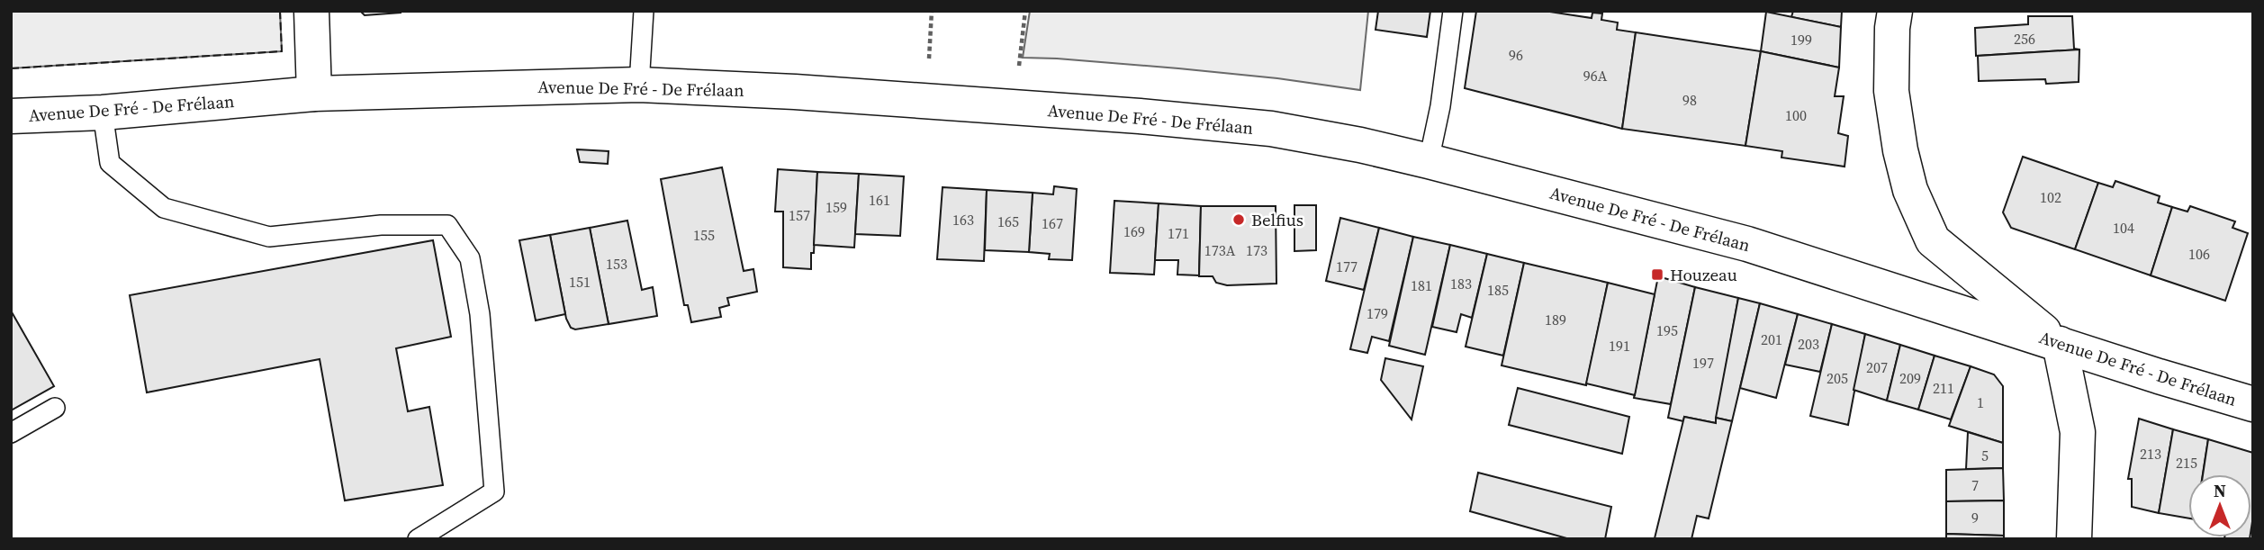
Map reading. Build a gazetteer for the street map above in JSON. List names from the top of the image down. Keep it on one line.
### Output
{"streets":{"main road":["Avenue De Fré - De Frélaan"]},"places":{"other":["Belfius"],"transit":["Houzeau"]},"house_numbers":["256","199","96","96A","98","100","102","161","159","157","163","165","167","104","169","171","155","173A","173","106","153","177","151","183","181","185","179","189","195","201","203","191","197","207","205","209","211","1","213","5","215","7","9"],"north":"top"}
